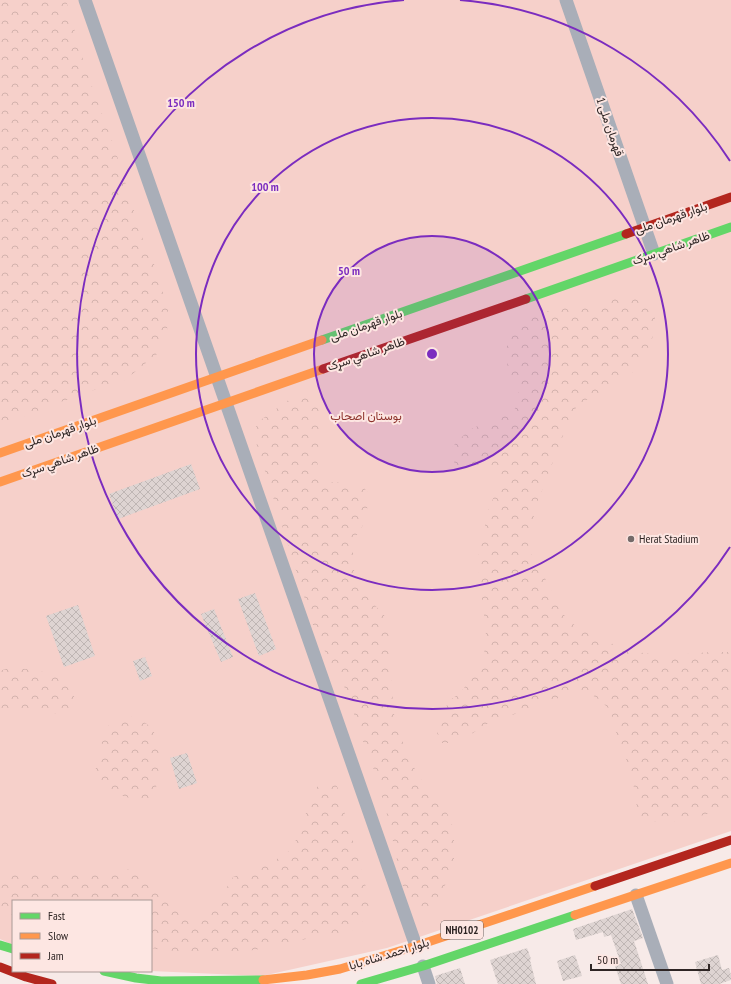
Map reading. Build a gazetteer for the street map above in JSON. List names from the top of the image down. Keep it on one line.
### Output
{"streets":{"main road":["بلوار قهرمان ملی","ظاهر شاهي سړک","NH0102","بلوار احمد شاه بابا"],"street":["قهرمان ملی 1"]},"crossings":[["قهرمان ملی 1","بلوار قهرمان ملی"],["قهرمان ملی 1","ظاهر شاهي سړک"]],"parks":["بوستان اصحاب"],"places":["Herat Stadium"],"legend":["Fast","Slow","Jam"],"scale_bar":"50 m","rings":["150 m","100 m","50 m"]}
